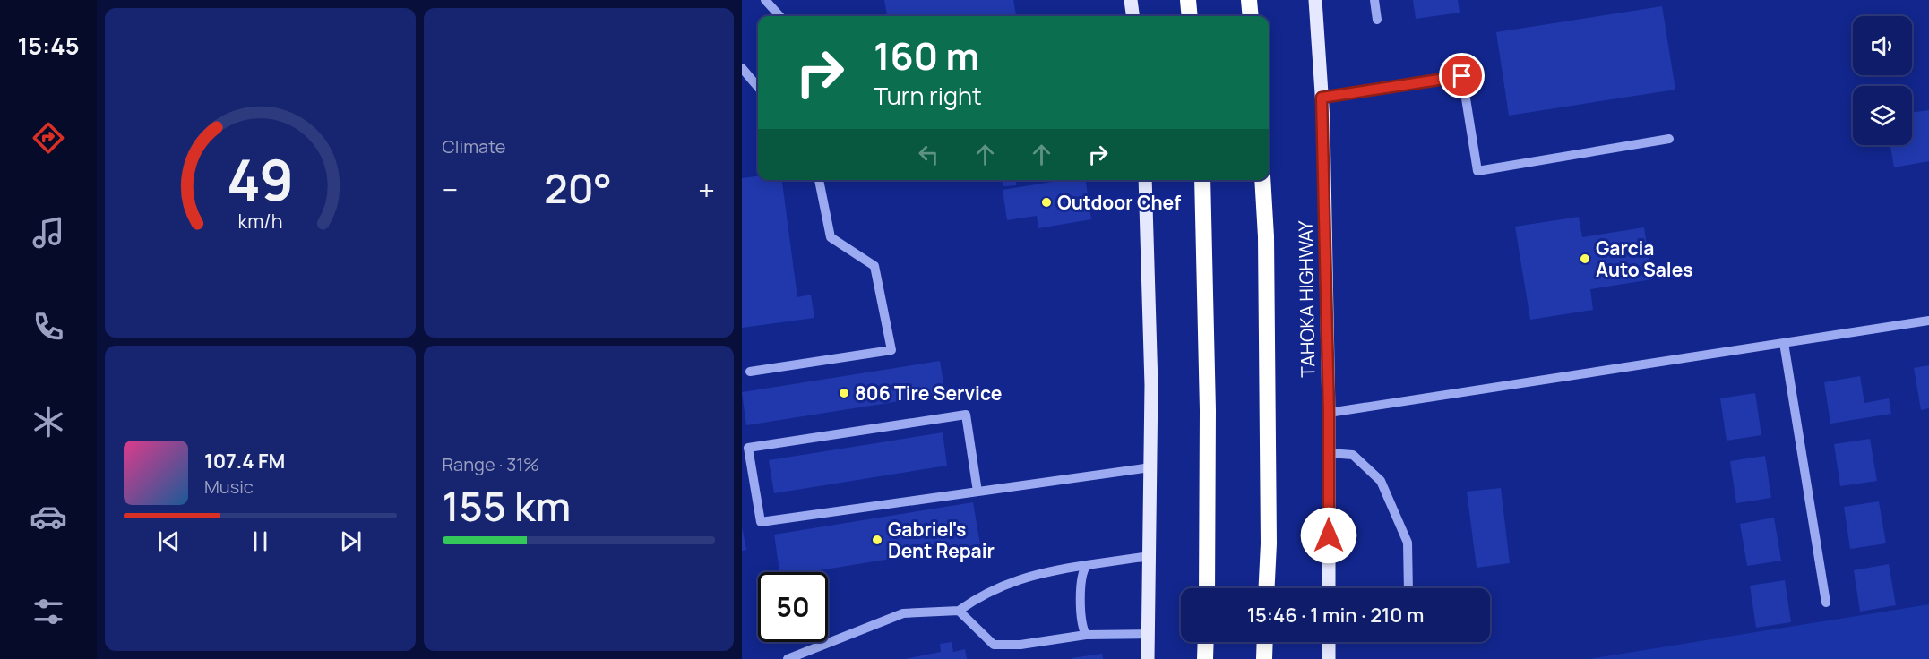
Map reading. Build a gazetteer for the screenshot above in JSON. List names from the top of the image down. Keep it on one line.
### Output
{"streets":{"highway":["TAHOKA HIGHWAY"]},"places":["Outdoor Chef","Garcia Auto Sales","806 Tire Service","Gabriel's Dent Repair"],"page":{"tabs":"15:45","tile":["Climate",["Range · 31%","155 km"]],"turn":["160 m","Turn right"],"heat":["−","20°","+"],"song":["107.4 FM","Music"],"limit":"50","trip":"15:46 · 1 min · 210 m","gauge":["49","km/h"]}}
